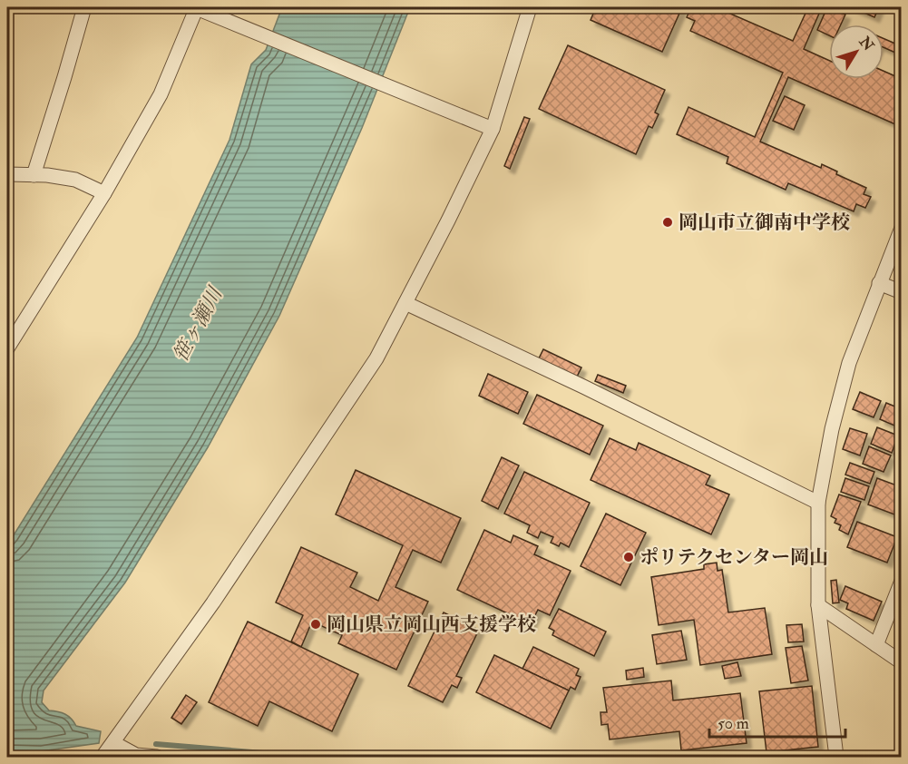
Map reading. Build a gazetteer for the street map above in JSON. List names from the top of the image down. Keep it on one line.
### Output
{"water":["笹ヶ瀬川"],"places":["岡山市立御南中学校","ポリテクセンター岡山","岡山県立岡山西支援学校"],"scale_bar":"50 m","north":"top right"}
